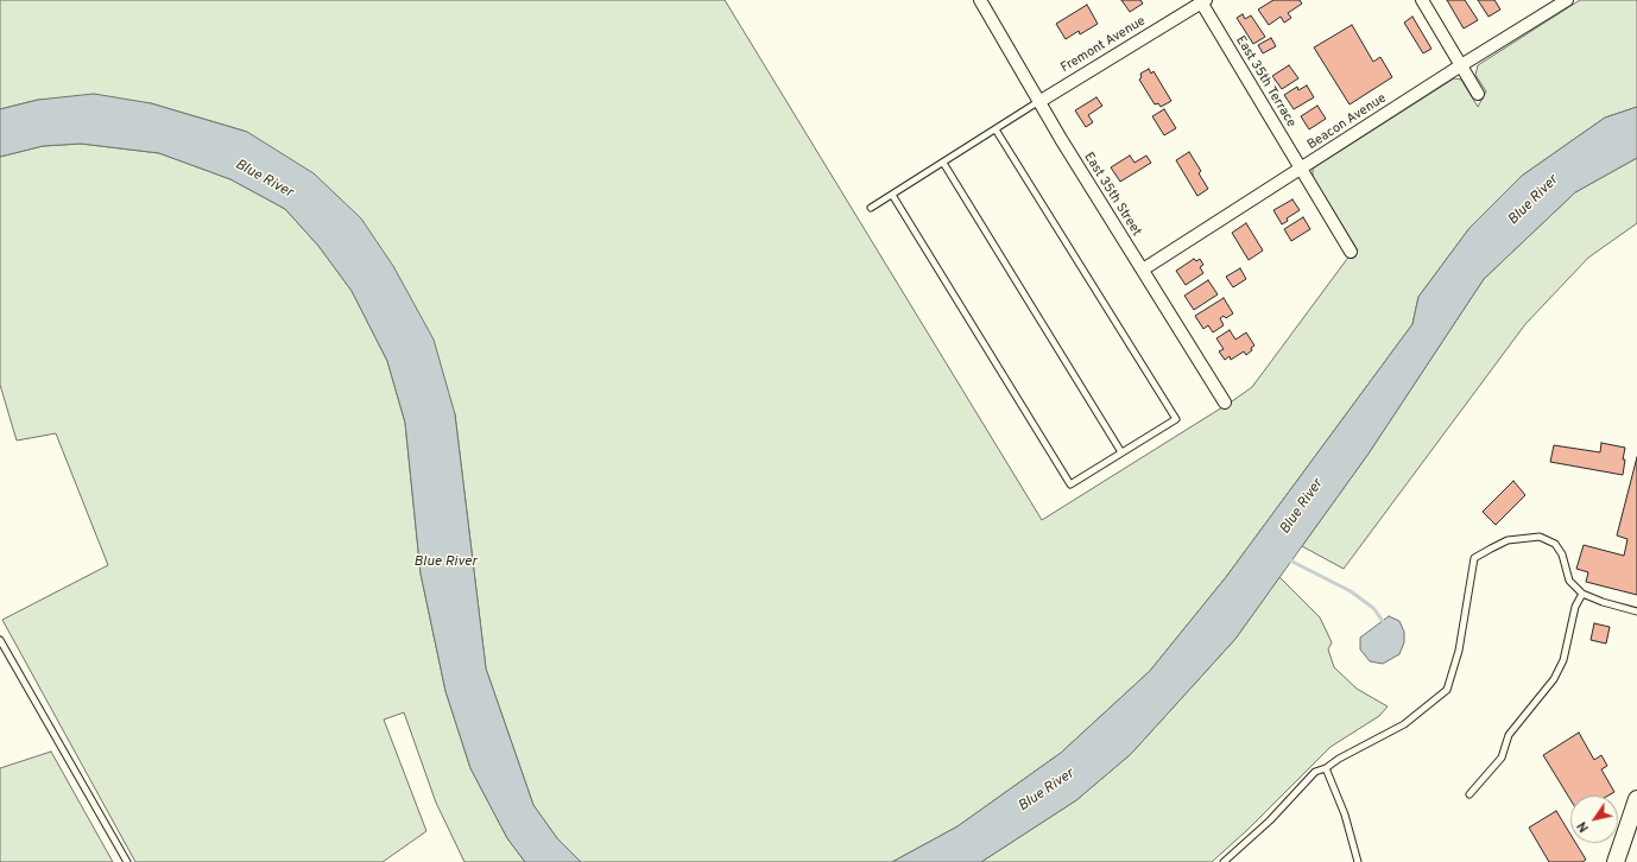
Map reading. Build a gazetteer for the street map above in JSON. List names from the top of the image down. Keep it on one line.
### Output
{"streets":{"street":["Fremont Avenue","East 35th Terrace","Beacon Avenue","East 35th Street"]},"crossings":[["Fremont Avenue","East 35th Terrace"],["Fremont Avenue","East 35th Street"],["East 35th Terrace","Beacon Avenue"],["Beacon Avenue","East 35th Street"]],"water":["Blue River"],"north":"bottom left"}
